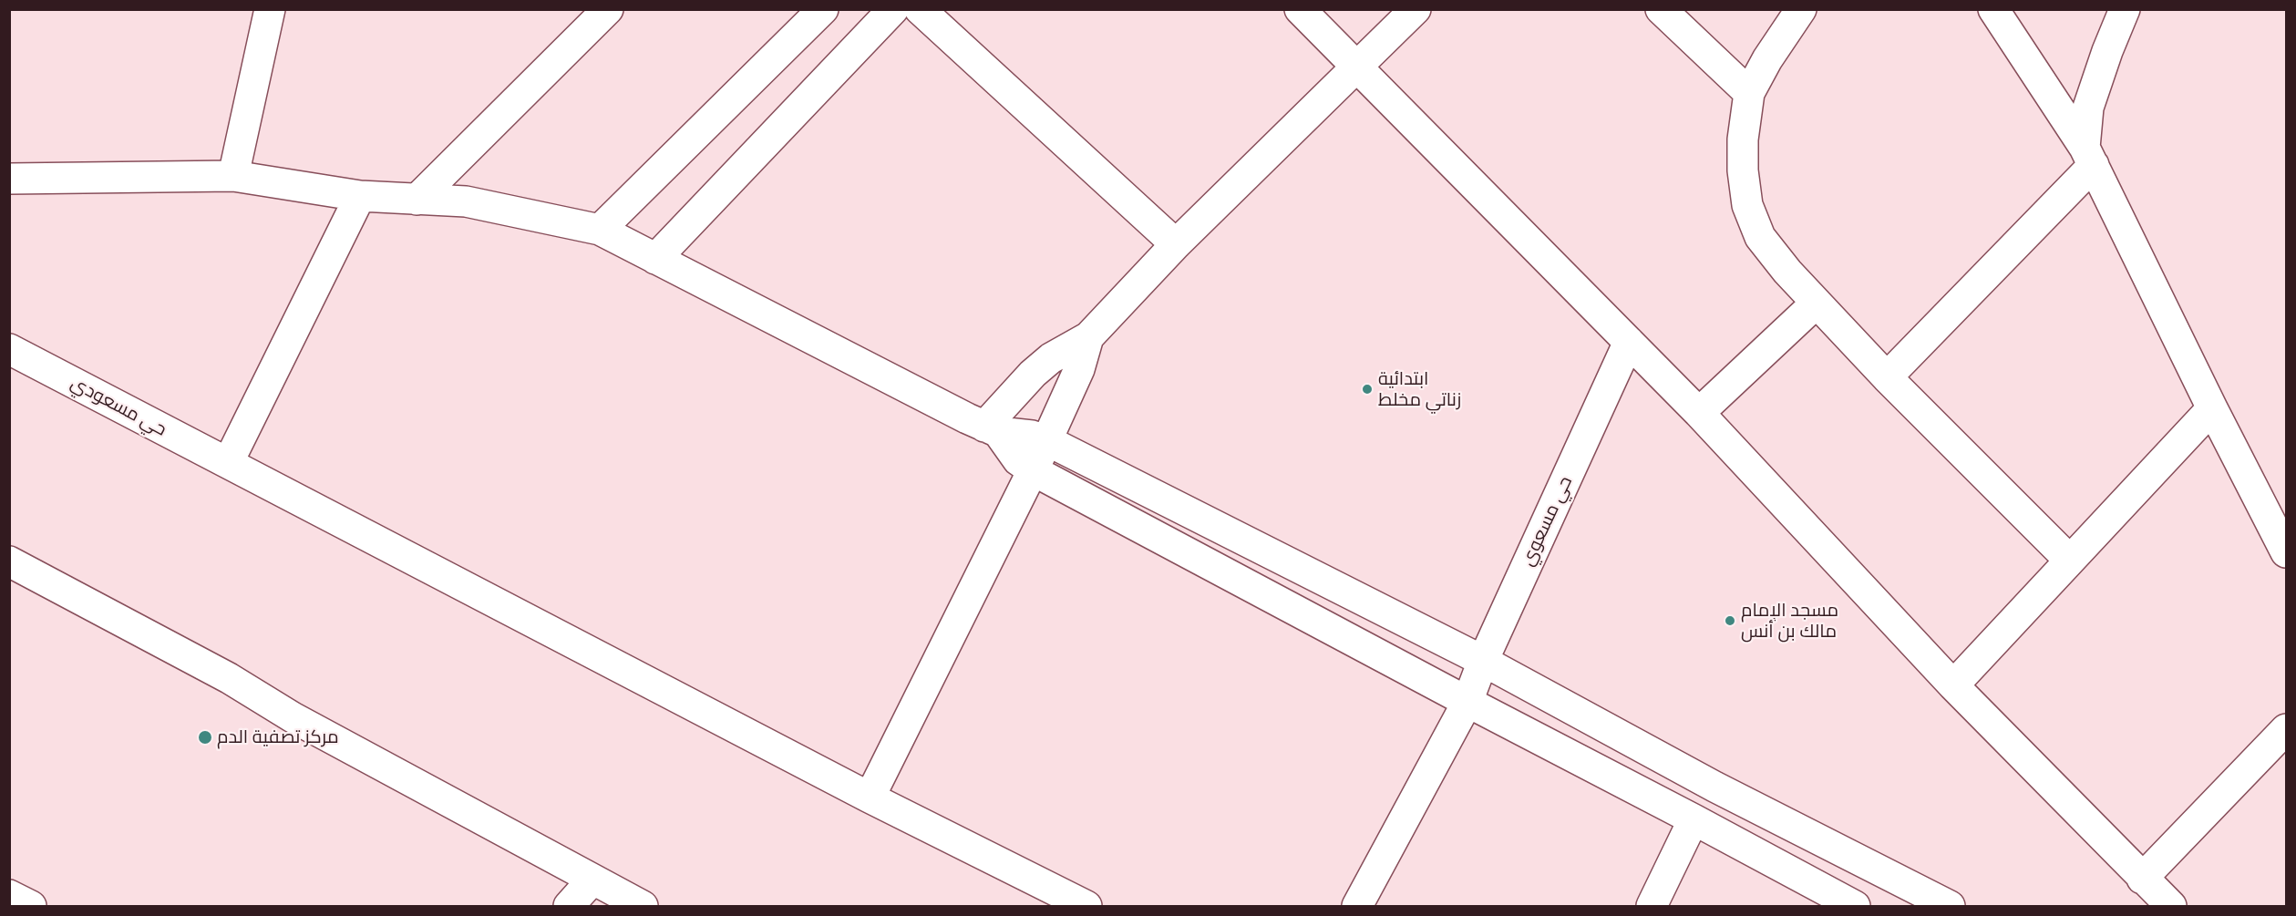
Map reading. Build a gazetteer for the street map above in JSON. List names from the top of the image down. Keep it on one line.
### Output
{"streets":{"street":["حي مسعودي","حي مسعوي"]},"places":["ابتدائية زناتي مخلط","مسجد الإمام مالك بن أنس","مركز تصفية الدم"]}
